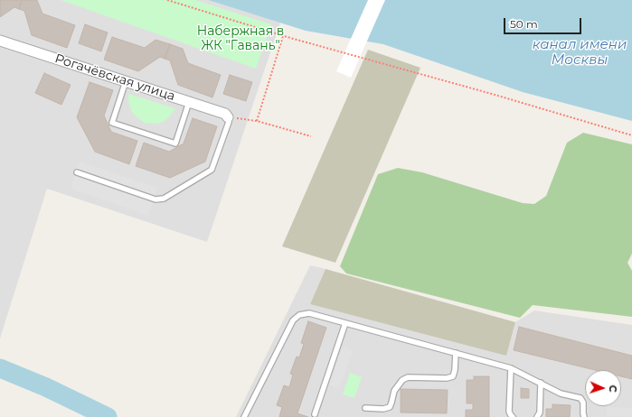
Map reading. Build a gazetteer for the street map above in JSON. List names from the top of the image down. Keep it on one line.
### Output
{"streets":{"street":["Рогачёвская улица"]},"water":["канал имени Москвы"],"parks":["Набержная в ЖК \"Гавань\""],"scale_bar":"50 m","north":"right"}
